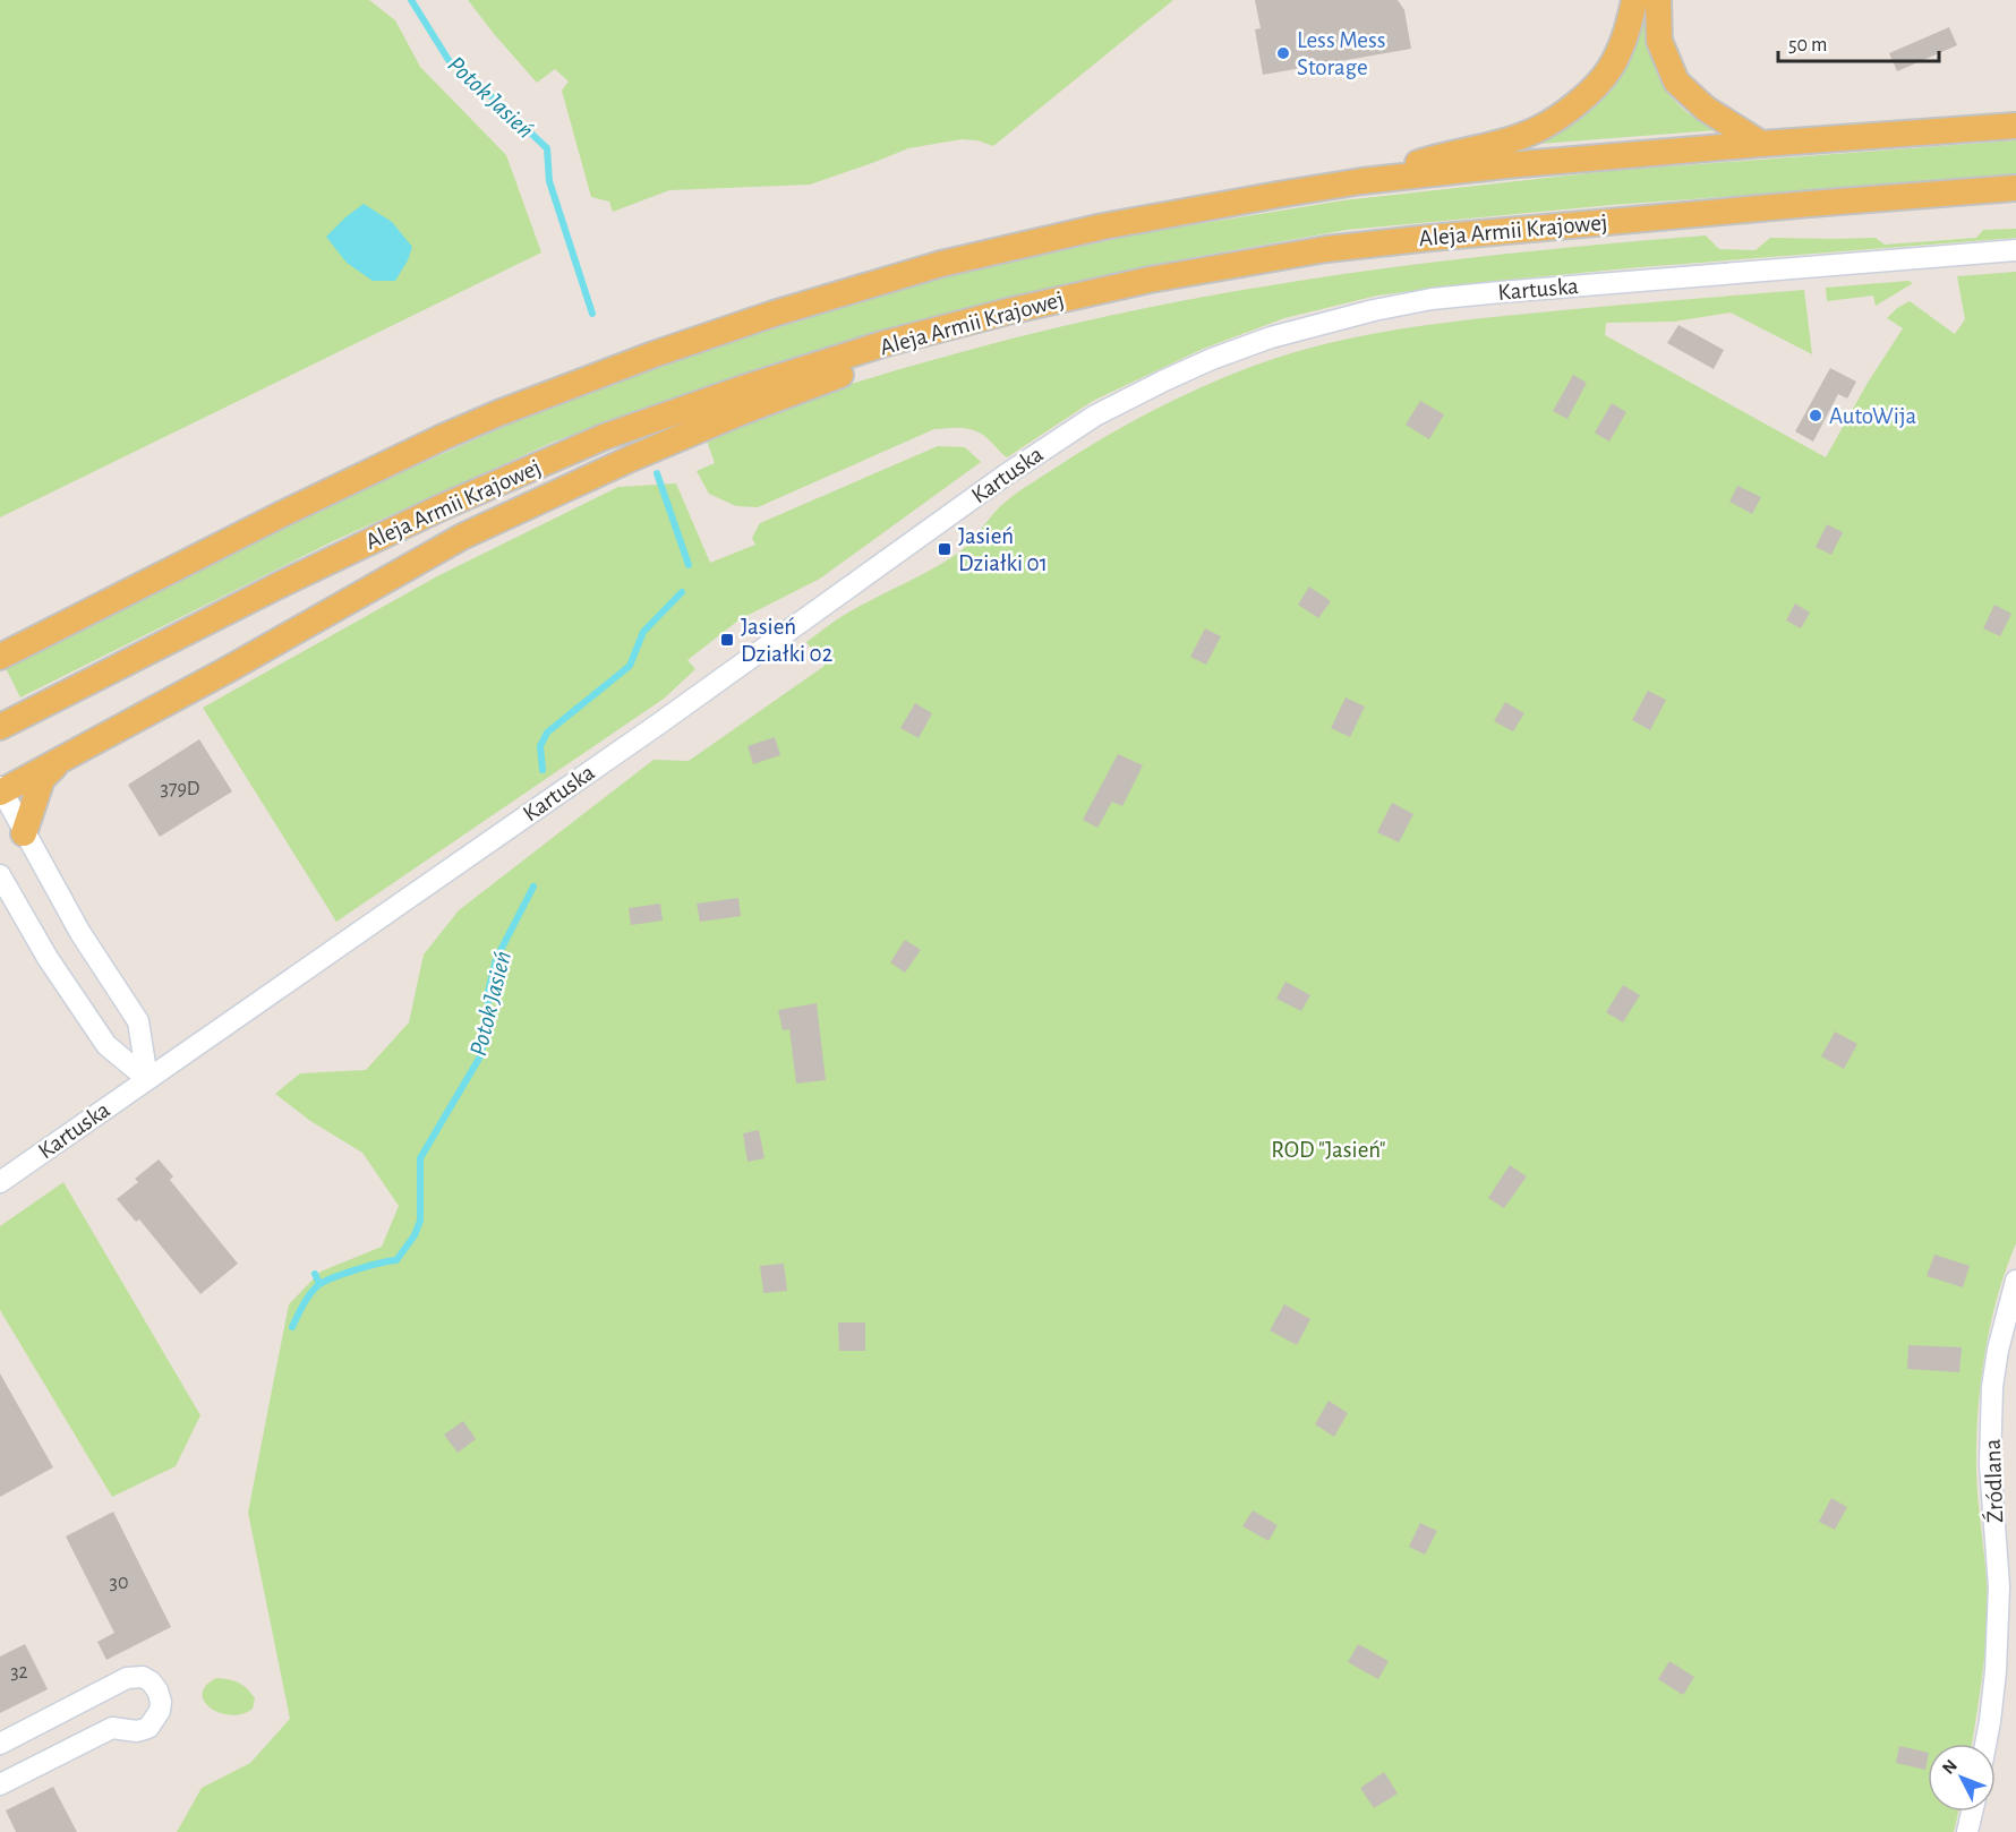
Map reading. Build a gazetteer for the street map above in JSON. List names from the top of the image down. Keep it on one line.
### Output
{"streets":{"main road":["Aleja Armii Krajowej"],"street":["Kartuska","Źródlana"]},"water":["Potok Jasień"],"parks":["ROD \"Jasień\""],"places":{"other":["Less Mess Storage","AutoWija"],"transit":["Jasień Działki 01","Jasień Działki 02"]},"house_numbers":["379D","30","32"],"scale_bar":"50 m","north":"top left"}
